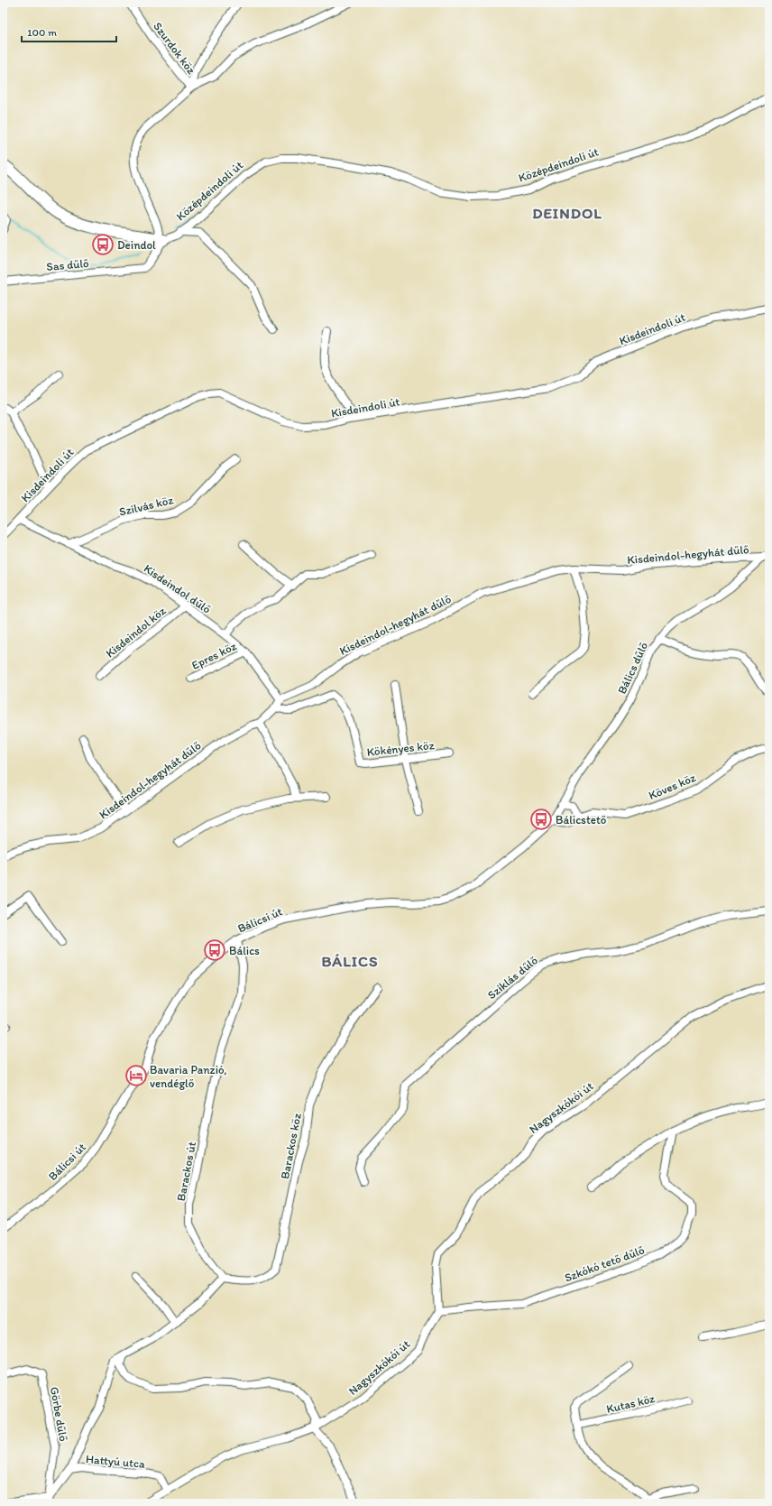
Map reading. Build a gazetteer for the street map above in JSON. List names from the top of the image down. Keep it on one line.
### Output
{"streets":{"street":["Szurdok köz","Középdeindoli út","Sas dűlő","Kisdeindoli út","Szilvás köz","Kisdeindol-hegyhát dűlő","Kisdeindol dűlő","Kisdeindol köz","Epres köz","Bálics dűlő","Kökényes köz","Köves köz","Bálicsi út","Sziklás dűlő","Nagyszkókói út","Barackos köz","Barackos út","Szkókó tető dűlő","Kutas köz","Görbe dűlő","Hattyú utca"]},"crossings":[["Középdeindoli út","Sas dűlő"],["Kisdeindoli út","Kisdeindol dűlő"],["Szilvás köz","Kisdeindol dűlő"],["Kisdeindol-hegyhát dűlő","Kisdeindol dűlő"],["Kisdeindol-hegyhát dűlő","Bálics dűlő"],["Kisdeindol-hegyhát dűlő","Kökényes köz"],["Kisdeindol dűlő","Kisdeindol köz"],["Kisdeindol dűlő","Epres köz"],["Bálics dűlő","Köves köz"],["Bálics dűlő","Bálicsi út"],["Köves köz","Bálicsi út"],["Bálicsi út","Barackos út"],["Nagyszkókói út","Szkókó tető dűlő"],["Nagyszkókói út","Hattyú utca"],["Barackos köz","Barackos út"],["Görbe dűlő","Hattyú utca"]],"districts":["DEINDOL","BÁLICS"],"places":{"bus stop":["Deindol","Bálicstető","Bálics"],"hotel":["Bavaria Panzió, vendéglő"]},"scale_bar":"100 m"}
